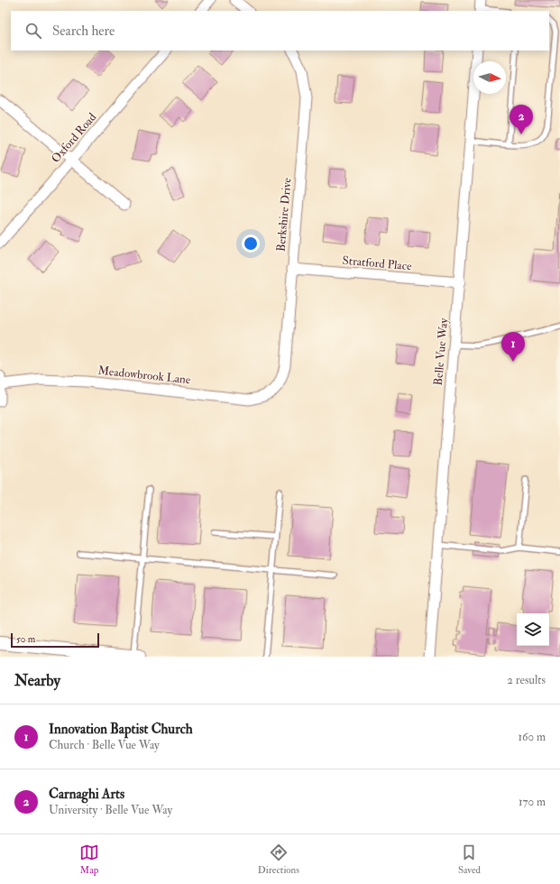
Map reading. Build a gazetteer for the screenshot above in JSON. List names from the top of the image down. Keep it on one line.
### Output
{"streets":{"street":["Oxford Road","Berkshire Drive","Stratford Place","Belle Vue Way","Meadowbrook Lane"]},"crossings":[["Berkshire Drive","Stratford Place"],["Berkshire Drive","Meadowbrook Lane"],["Stratford Place","Belle Vue Way"]],"scale_bar":"50 m","north":"right","page":{"search":"Search here","pins":["2","1"],"scale":"50 m","heading":["Nearby","2 results"],"list":[{"mark":"1","name":"Innovation Baptist Church","note":"Church · Belle Vue Way","value":"160 m"},{"mark":"2","name":"Carnaghi Arts","note":"University · Belle Vue Way","value":"170 m"}],"nav":["Map","Directions","Saved"]}}
